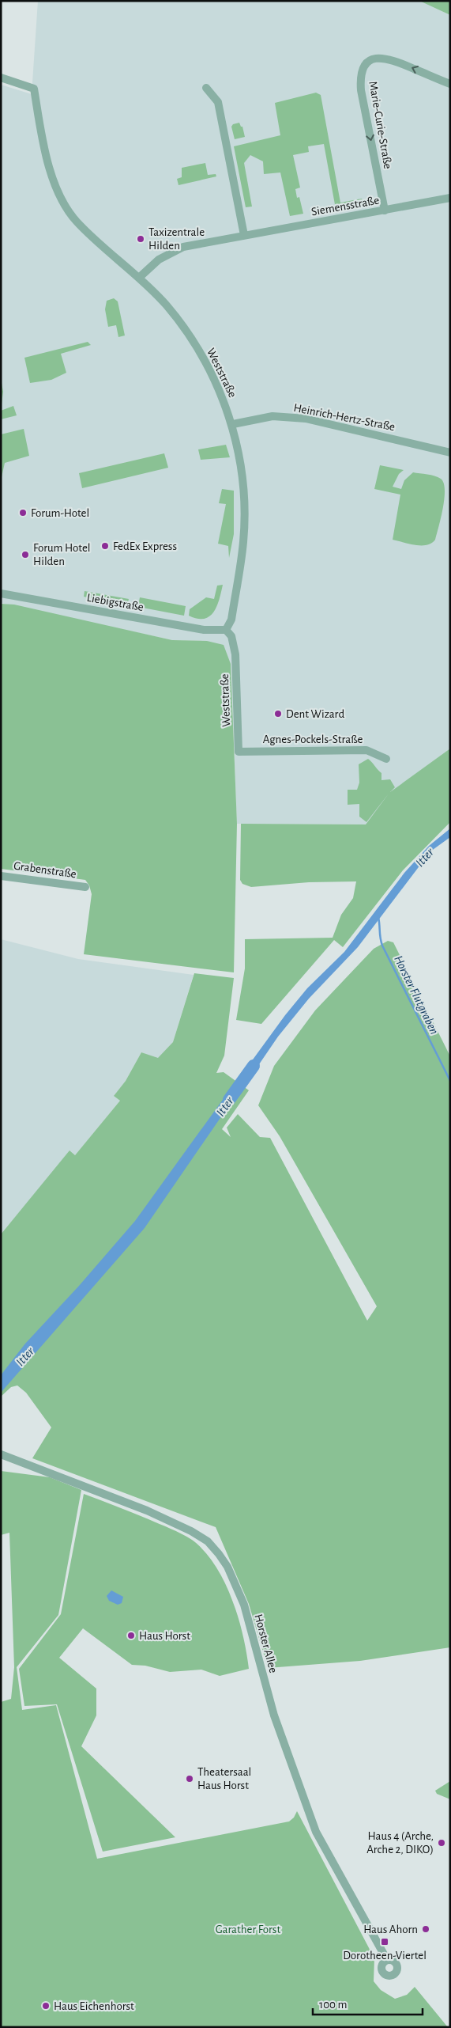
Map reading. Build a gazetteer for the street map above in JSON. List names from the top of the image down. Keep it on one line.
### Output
{"streets":{"street":["Marie-Curie-Straße","Siemensstraße","Weststraße","Heinrich-Hertz-Straße","Liebigstraße","Agnes-Pockels-Straße","Grabenstraße","Horster Allee"]},"crossings":[["Marie-Curie-Straße","Siemensstraße"],["Siemensstraße","Weststraße"],["Weststraße","Heinrich-Hertz-Straße"],["Weststraße","Liebigstraße"],["Weststraße","Agnes-Pockels-Straße"]],"water":["Itter","Horster Flutgraben"],"parks":["Garather Forst"],"places":{"other":["Taxizentrale Hilden","Forum-Hotel","FedEx Express","Forum Hotel Hilden","Dent Wizard","Haus Horst","Theatersaal Haus Horst","Haus 4 (Arche, Arche 2, DIKO)","Haus Ahorn","Haus Eichenhorst"],"transit":["Dorotheen-Viertel"]},"scale_bar":"100 m"}
